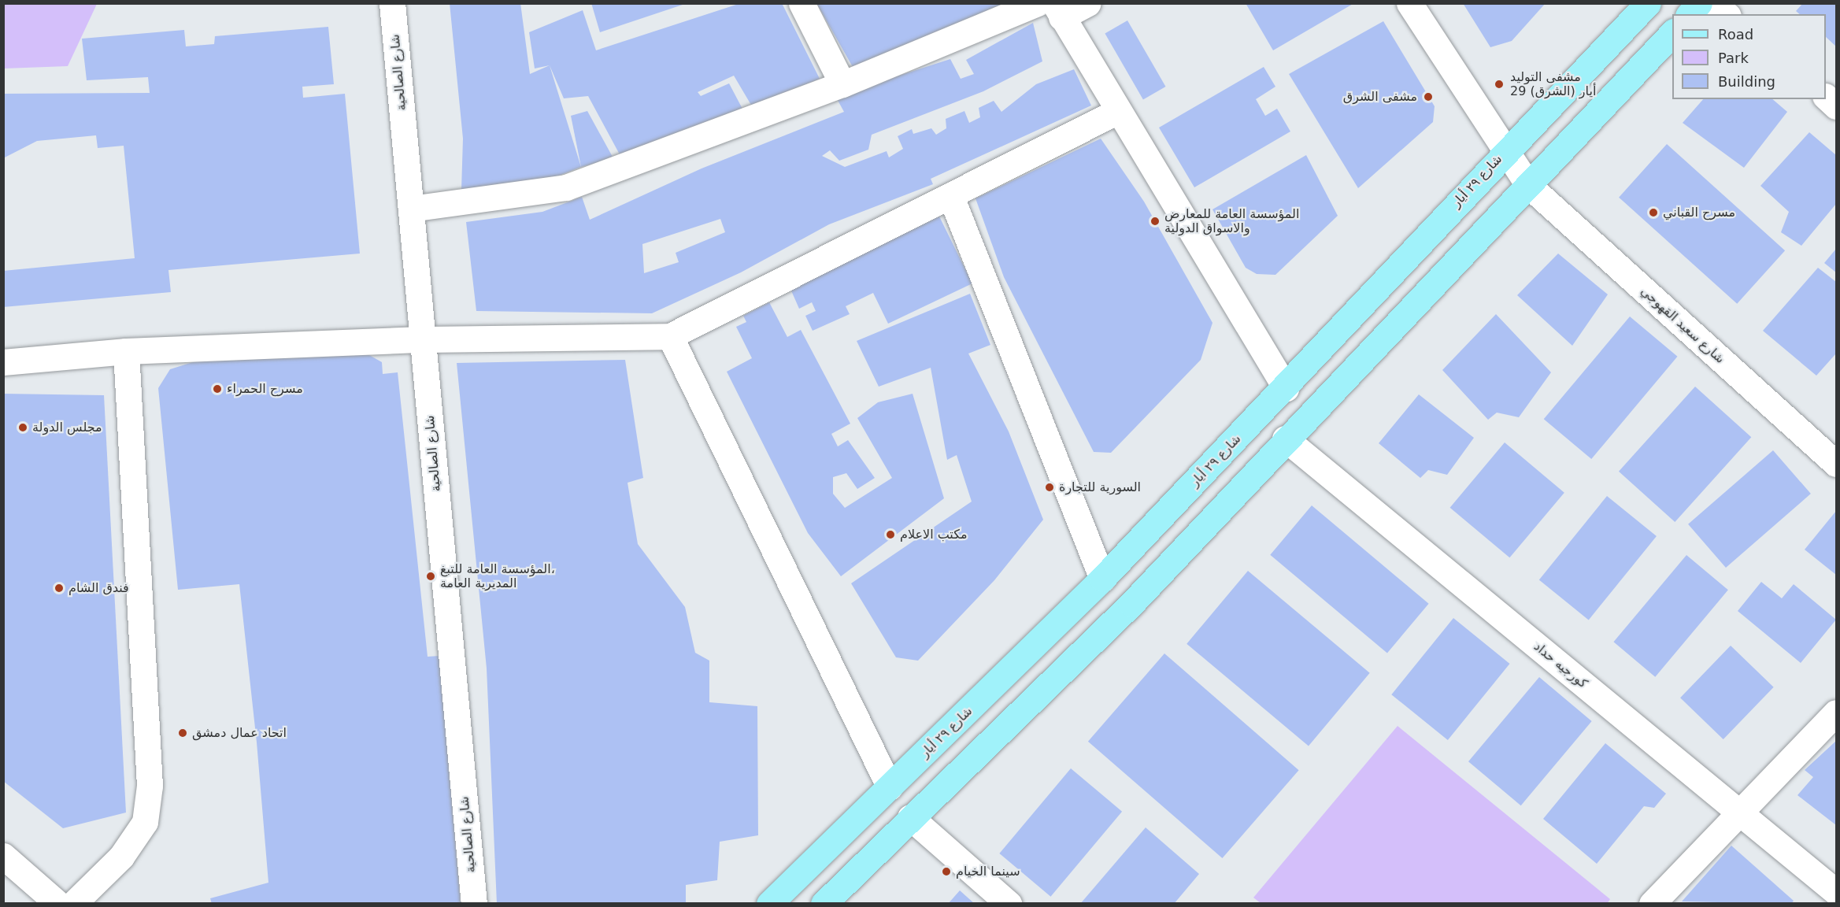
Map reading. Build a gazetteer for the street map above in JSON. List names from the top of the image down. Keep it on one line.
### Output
{"streets":{"main road":["شارع ٢٩ أيار"],"street":["شارع الصالحية","شارع سعيد القهوجي","كورجيه حداد"]},"crossings":[["شارع ٢٩ أيار","شارع سعيد القهوجي"]],"places":["مشفى التوليد 29 أيار (الشرق)","مشفى الشرق","مسرح القباني","المؤسسة العامة للمعارض والاسواق الدولية","مسرح الحمراء","مجلس الدولة","السورية للتجارة","مكتب الاعلام","المؤسسة العامة للتبغ، المديرية العامة","فندق الشام","اتحاد عمال دمشق","سينما الخيام"],"legend":["Road","Park","Building"]}
